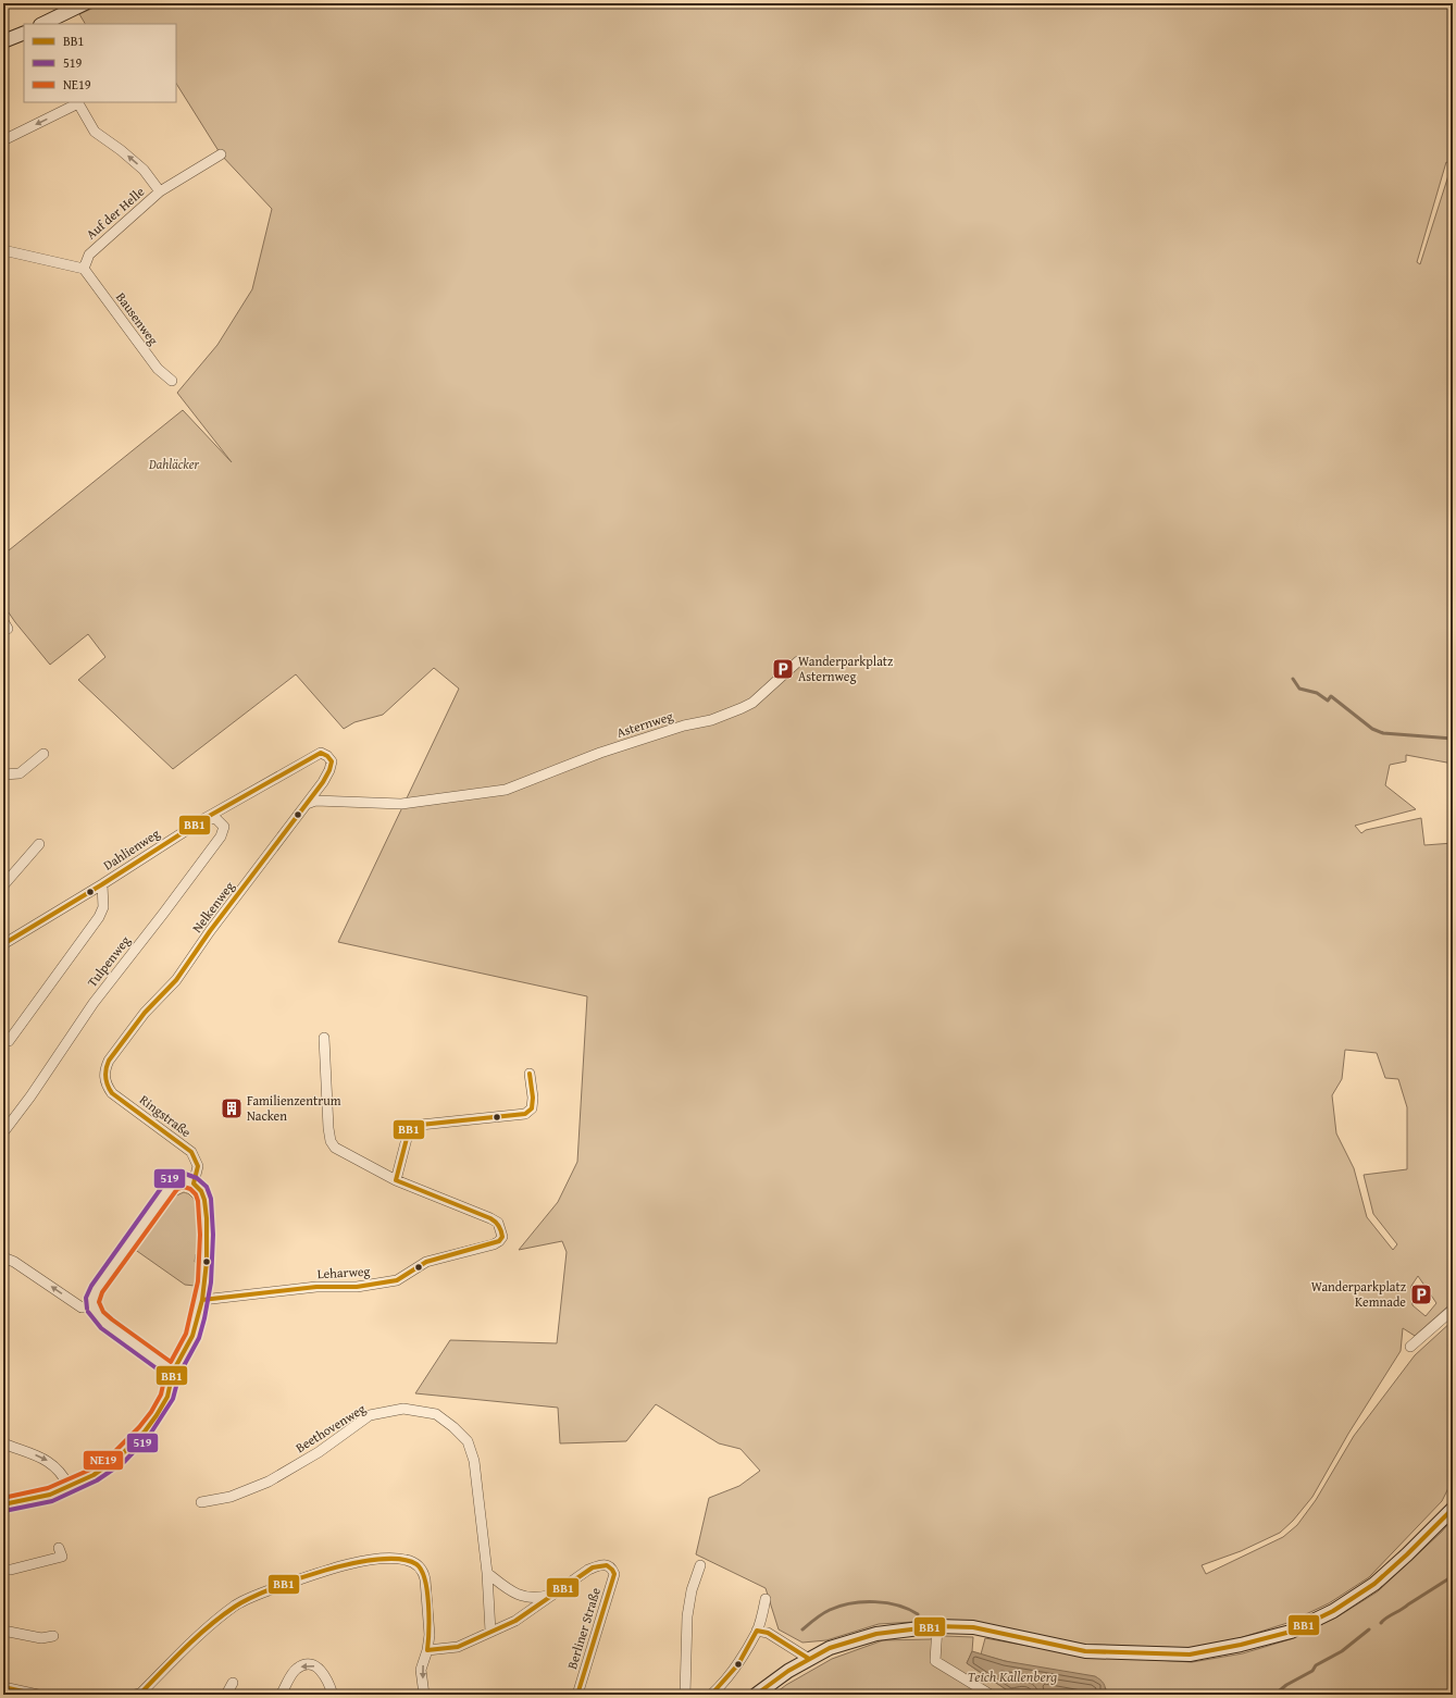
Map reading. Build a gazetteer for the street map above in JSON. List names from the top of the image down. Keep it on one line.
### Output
{"streets":{"street":["Auf der Helle","Bausenweg","Asternweg","Dahlienweg","Nelkenweg","Tulpenweg","Ringstraße","Leharweg","Beethovenweg","Berliner Straße"]},"crossings":[["Auf der Helle","Bausenweg"],["Asternweg","Nelkenweg"],["Dahlienweg","Nelkenweg"],["Dahlienweg","Tulpenweg"],["Nelkenweg","Ringstraße"],["Beethovenweg","Berliner Straße"]],"water":["Teich Kallenberg"],"parks":["Dahläcker"],"places":{"parking":["Wanderparkplatz Asternweg","Wanderparkplatz Kemnade"],"building":["Familienzentrum Nacken"]},"lines":["transit line BB1","transit line 519","transit line NE19"],"legend":["BB1","519","NE19"]}
